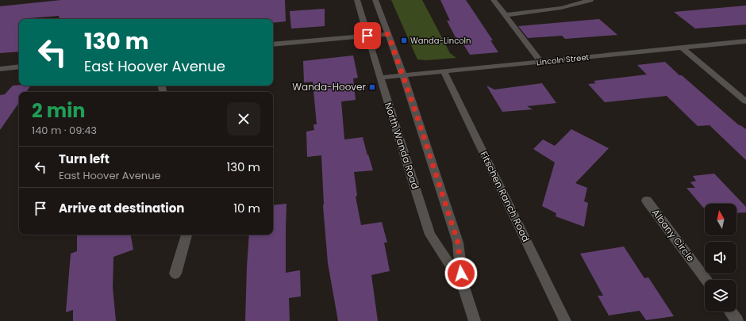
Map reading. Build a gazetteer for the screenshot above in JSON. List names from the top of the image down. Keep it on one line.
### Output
{"streets":{"street":["Lincoln Street","North Wanda Road","Fitschen Ranch Road","Albany Circle"]},"crossings":[["Lincoln Street","North Wanda Road"],["Lincoln Street","Fitschen Ranch Road"]],"places":{"transit":["Wanda-Lincoln","Wanda-Hoover"]},"north":"top","page":{"turn":["130 m","East Hoover Avenue"],"heading":["2 min","140 m · 09:43"],"list":[{"name":"Turn left","note":"East Hoover Avenue","value":"130 m"},{"name":"Arrive at destination","value":"10 m"}]}}
